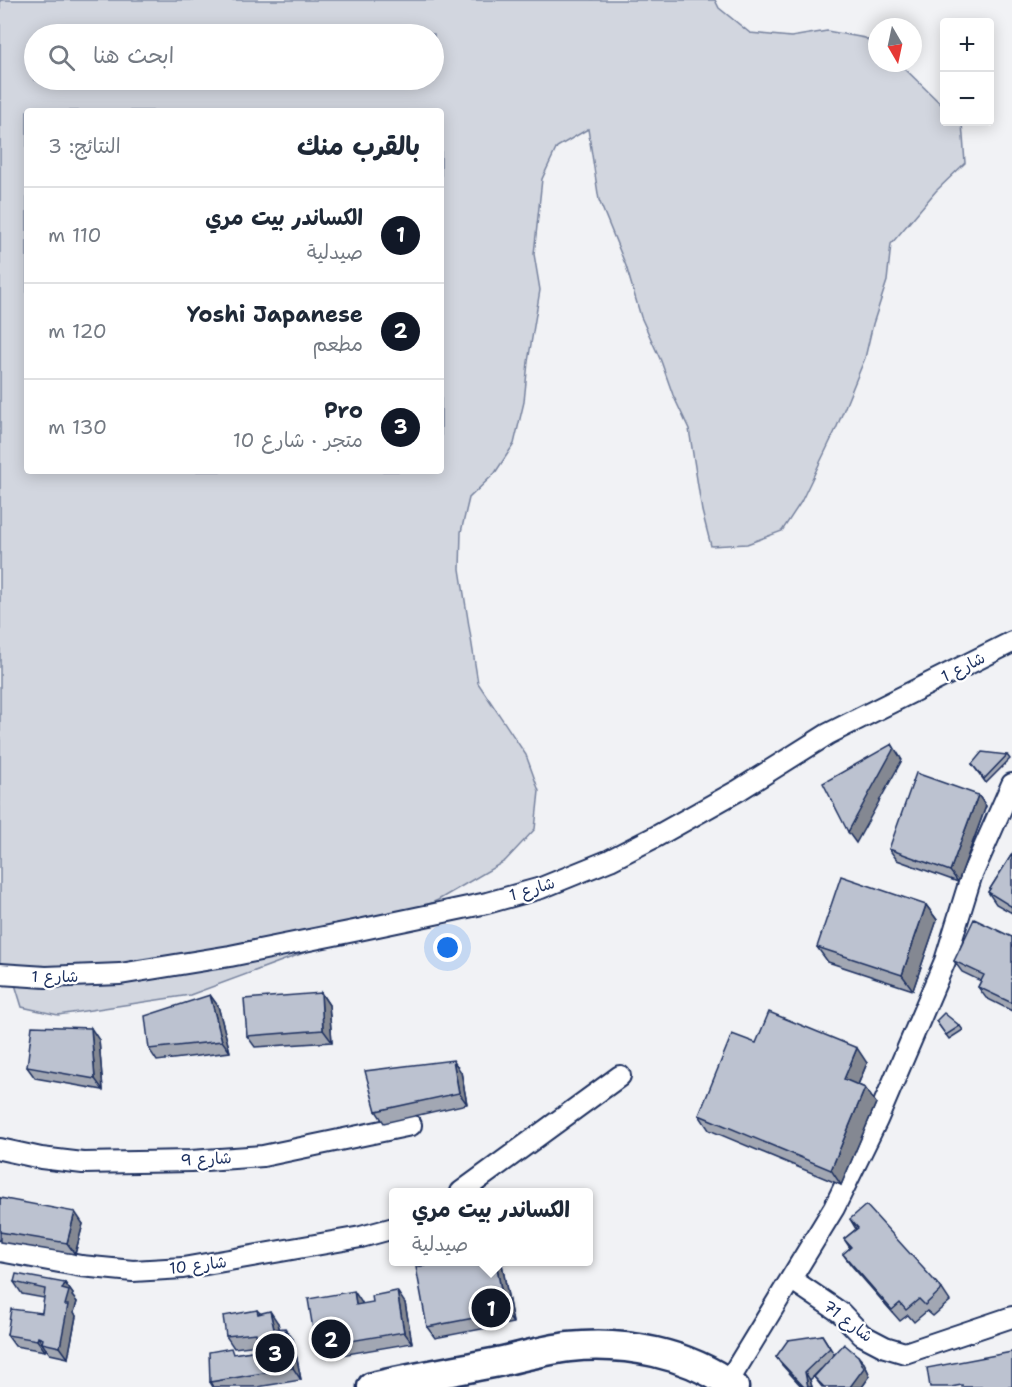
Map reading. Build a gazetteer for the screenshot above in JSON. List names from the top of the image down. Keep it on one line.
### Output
{"streets":{"street":["شارع 1","شارع 9","شارع 10","شارع 71"]},"north":"bottom","page":{"map_buttons":["+","−"],"search":"ابحث هنا","heading":["بالقرب منك","النتائج: 3"],"list":[{"mark":"1","name":"الكساندر بيت مري","note":"صيدلية","value":"110 m"},{"mark":"2","name":"Yoshi Japanese","note":"مطعم","value":"120 m"},{"mark":"3","name":"Pro","note":"متجر · شارع 10","value":"130 m"}],"popup":["الكساندر بيت مري","صيدلية"],"pins":["1","2","3"]}}
